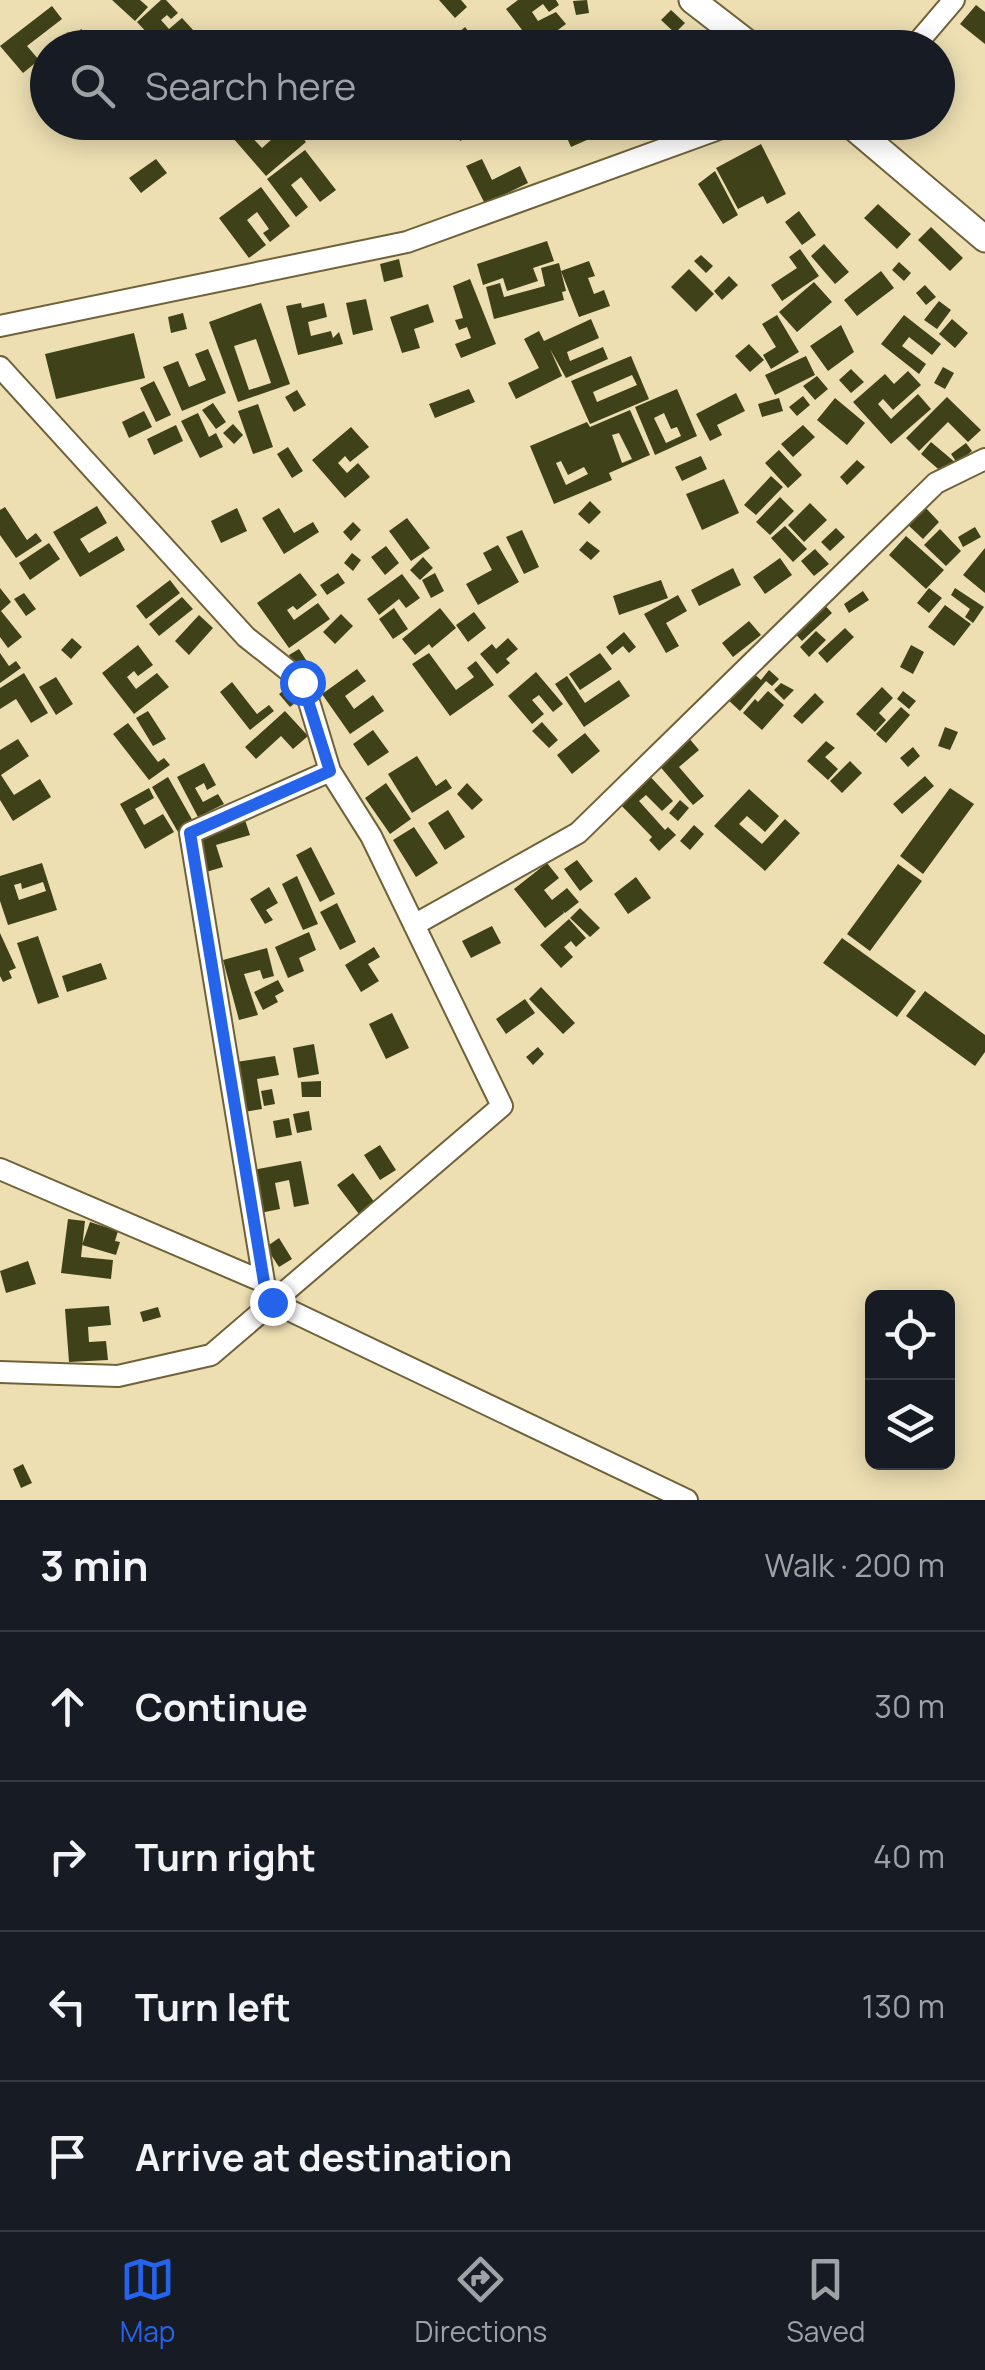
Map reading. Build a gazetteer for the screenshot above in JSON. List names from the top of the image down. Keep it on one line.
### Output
{"page":{"search":"Search here","heading":["3 min","Walk · 200 m"],"list":[["Continue","30 m"],["Turn right","40 m"],["Turn left","130 m"],"Arrive at destination"],"nav":["Map","Directions","Saved"]}}
